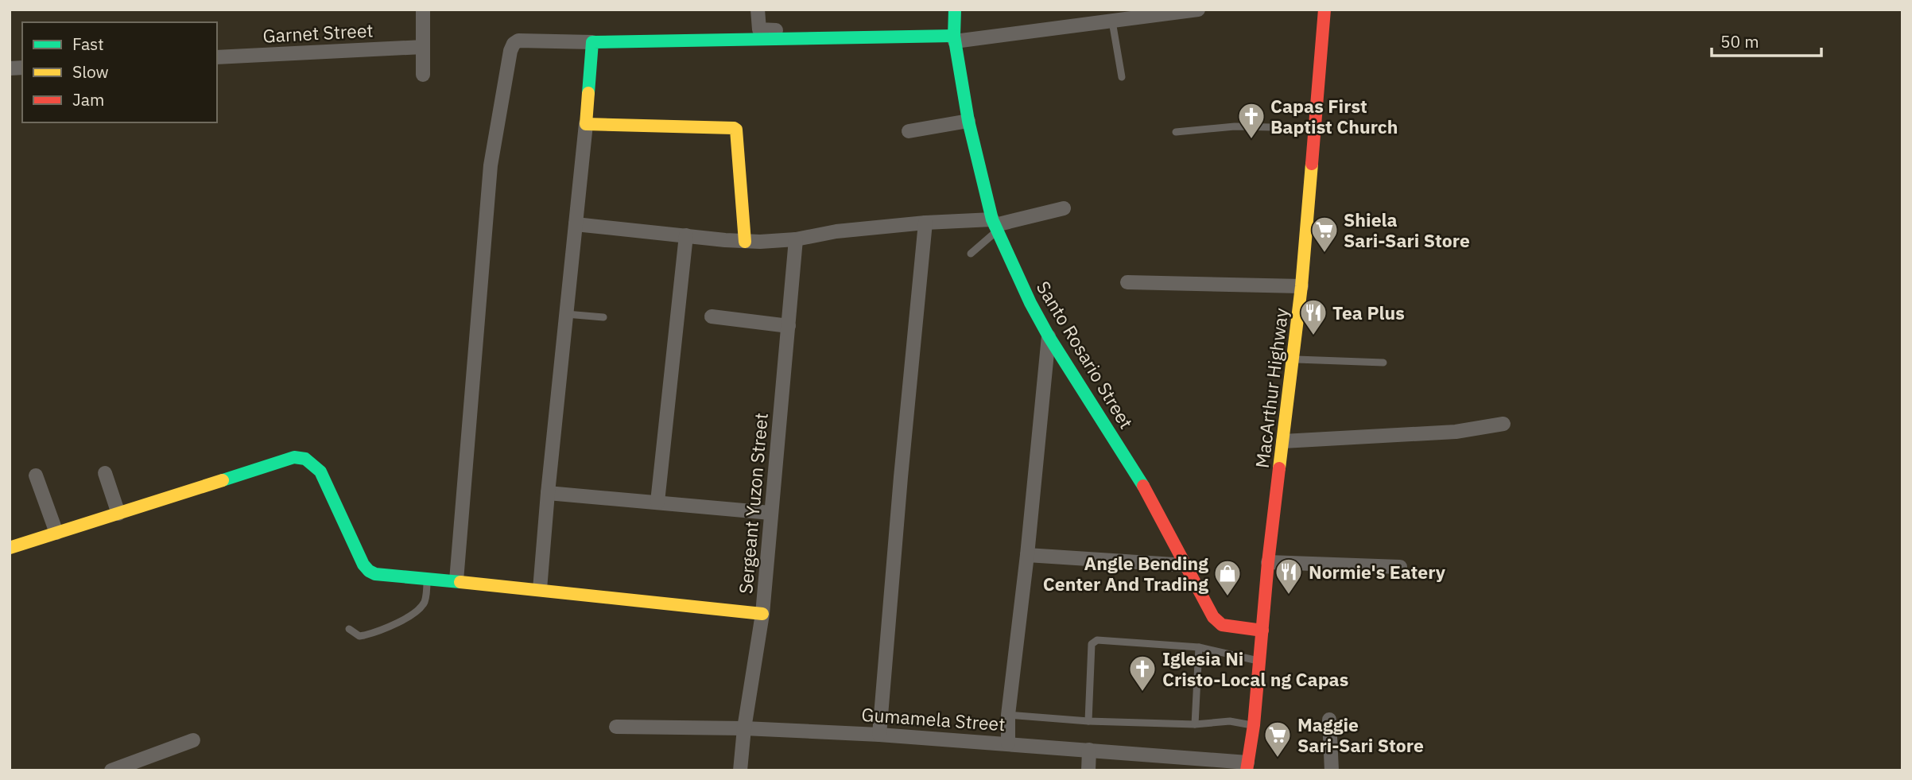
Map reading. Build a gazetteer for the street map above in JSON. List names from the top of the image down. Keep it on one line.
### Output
{"streets":{"main road":["Santo Rosario Street","MacArthur Highway"],"street":["Garnet Street","Sergeant Yuzon Street","Gumamela Street"]},"crossings":[["Santo Rosario Street","MacArthur Highway"],["MacArthur Highway","Gumamela Street"],["Sergeant Yuzon Street","Gumamela Street"]],"places":{"church":["Capas First Baptist Church","Iglesia Ni Cristo-Local ng Capas"],"supermarket":["Shiela Sari-Sari Store","Maggie Sari-Sari Store"],"restaurant":["Tea Plus","Normie's Eatery"],"shop":["Angle Bending Center And Trading"]},"legend":["Fast","Slow","Jam"],"scale_bar":"50 m"}
